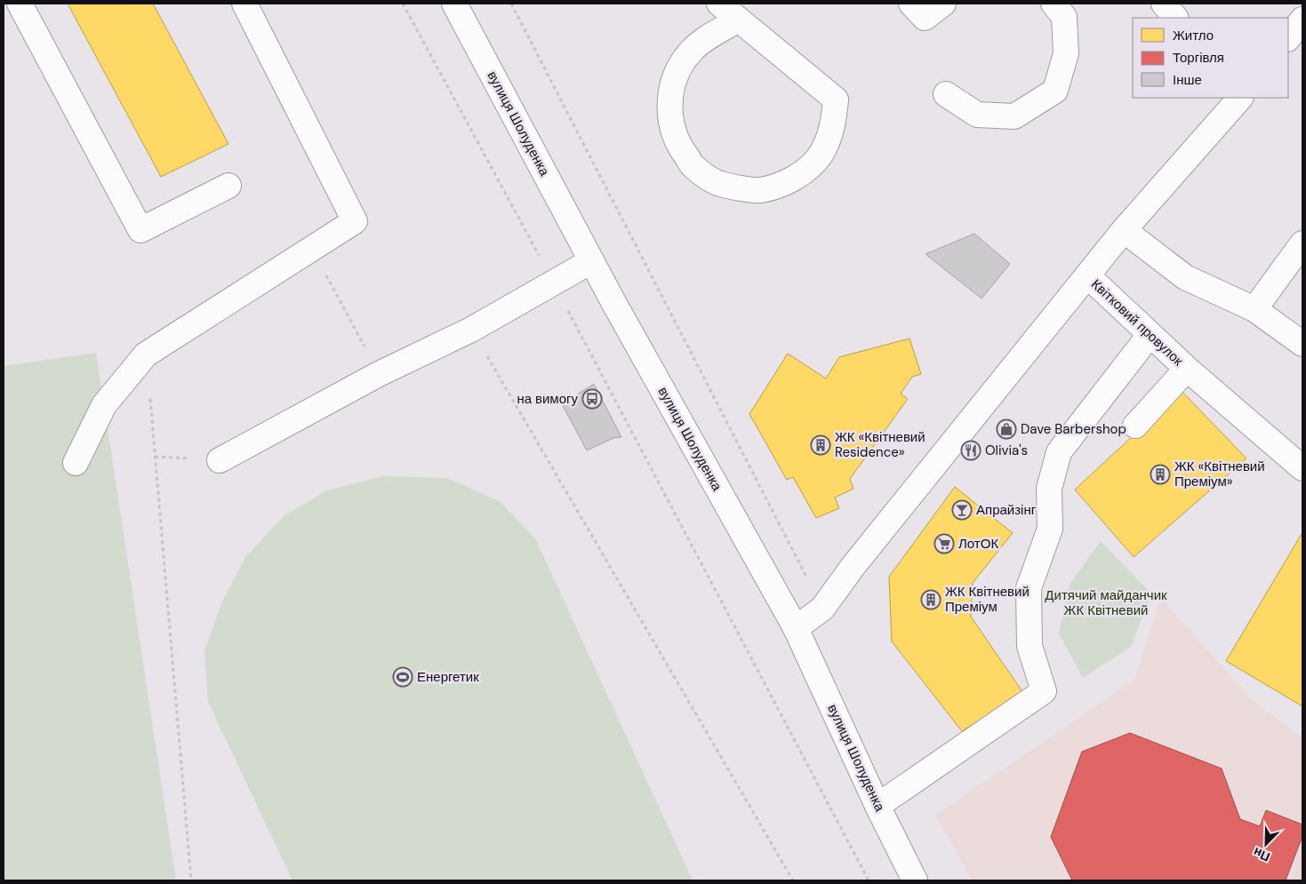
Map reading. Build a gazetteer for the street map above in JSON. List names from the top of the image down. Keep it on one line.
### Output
{"streets":{"street":["вулиця Шолуденка","Квітковий провулок"]},"parks":["Дитячий майданчик ЖК Квітневий"],"places":{"bus stop":["на вимогу"],"shop":["Dave Barbershop"],"building":["ЖК «Квітневий Residence»","ЖК «Квітневий Преміум»","ЖК Квітневий Преміум"],"restaurant":["Olivia's"],"bar":["Апрайзінг"],"supermarket":["ЛотОК"],"sports":["Енергетик"]},"legend":["Житло","Торгівля","Інше"],"north":"bottom left"}
